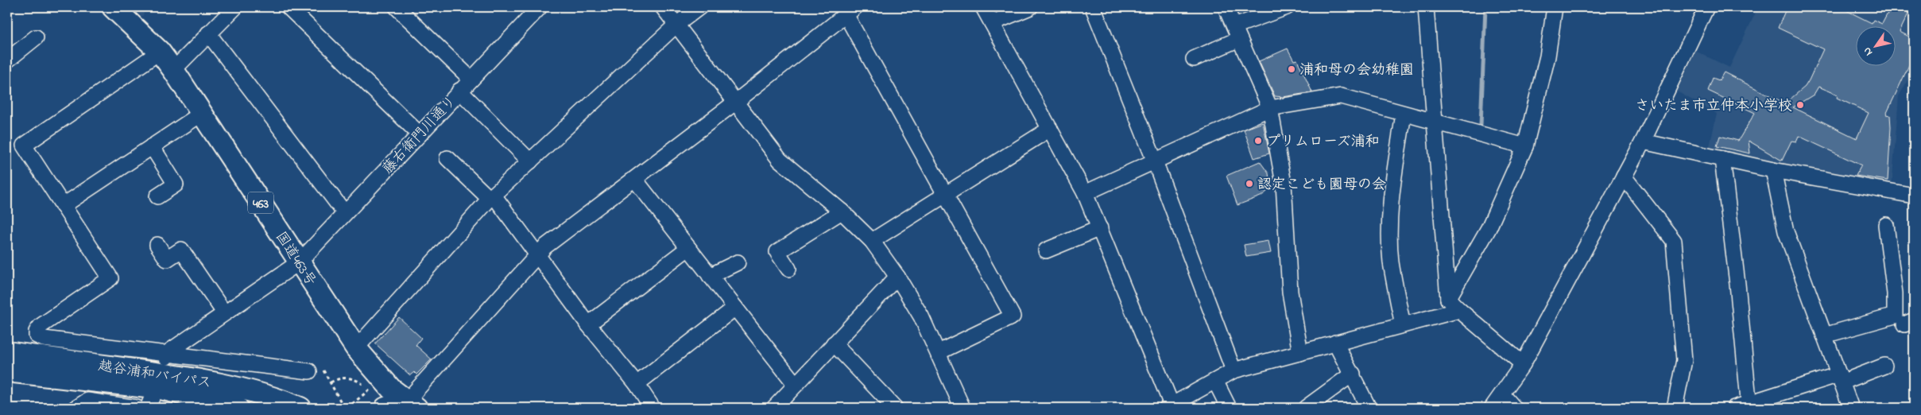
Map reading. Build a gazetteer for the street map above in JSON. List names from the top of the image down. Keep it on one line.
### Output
{"streets":{"highway":["463","国道463号","越谷浦和バイパス"],"street":["藤右衛門川通り"]},"crossings":[["藤右衛門川通り","国道463号"]],"places":["浦和母の会幼稚園","さいたま市立仲本小学校","プリムローズ浦和","認定こども園母の会"],"north":"bottom left"}
